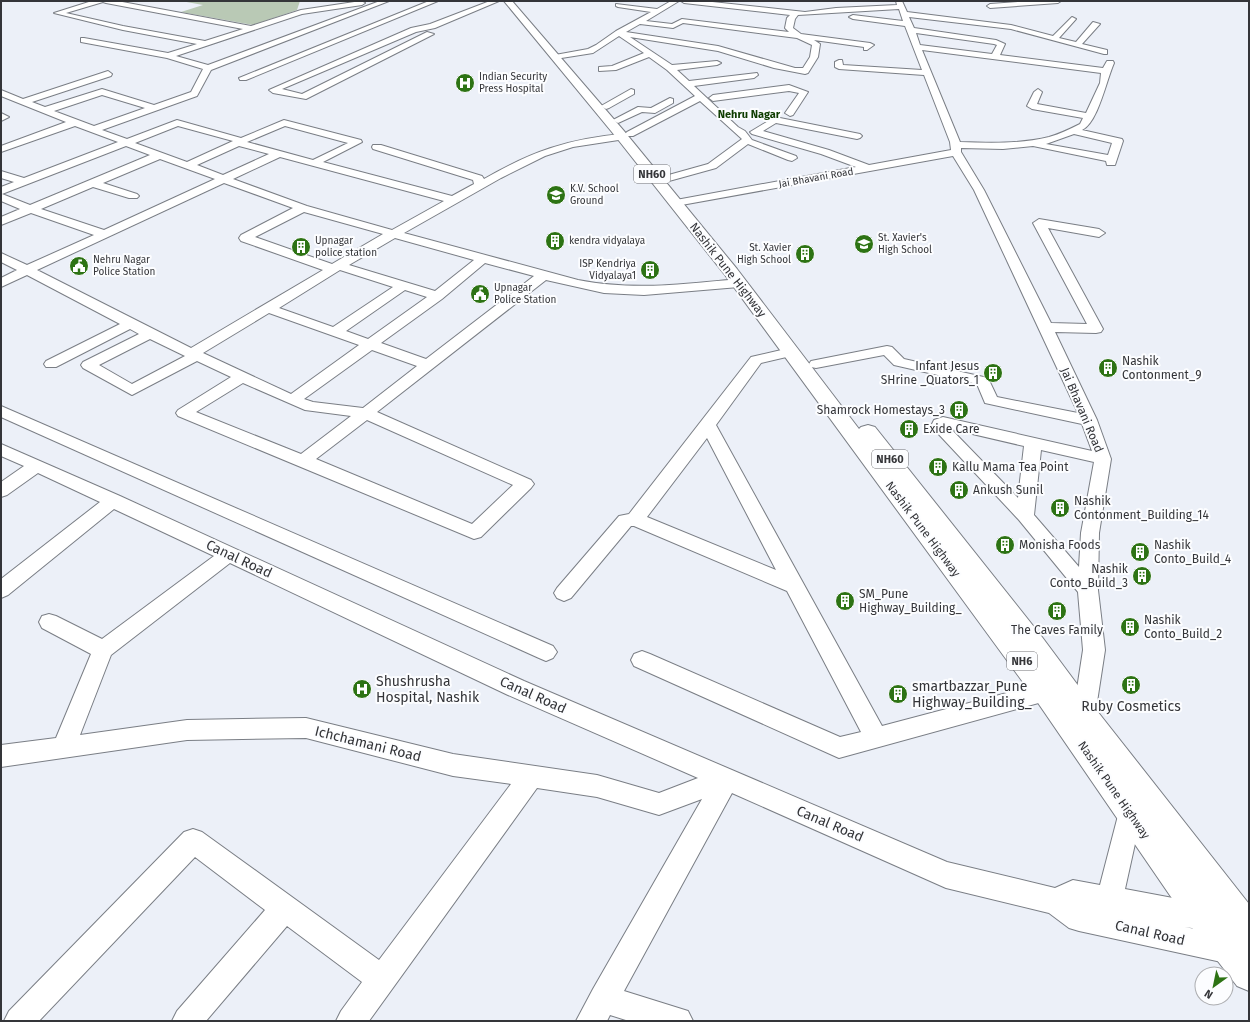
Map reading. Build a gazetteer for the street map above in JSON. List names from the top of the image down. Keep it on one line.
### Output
{"streets":{"highway":["NH60","Nashik Pune Highway","NH6"],"street":["Jai Bhavani Road","Canal Road","Ichchamani Road"]},"crossings":[["Jai Bhavani Road","Nashik Pune Highway"],["Nashik Pune Highway","Canal Road"],["Canal Road","Ichchamani Road"]],"districts":["Nehru Nagar"],"places":{"hospital":["Indian Security Press Hospital","Shushrusha Hospital, Nashik"],"school or university":["K.V. School Ground","St. Xavier's High School"],"building":["kendra vidyalaya","Upnagar police station","St. Xavier High School","ISP Kendriya Vidyalaya1","Nashik Contonment_9","Infant Jesus SHrine _Quators_1","Shamrock Homestays_3","Exide Care","Kallu Mama Tea Point","Ankush Sunil","Nashik Contonment_Building_14","Monisha Foods","Nashik Conto_Build_4","Nashik Conto_Build_3","SM_Pune Highway_Building_","The Caves Family","Nashik Conto_Build_2","Ruby Cosmetics","smartbazzar_Pune Highway_Building_"],"public building":["Nehru Nagar Police Station","Upnagar Police Station"]},"north":"bottom left"}
